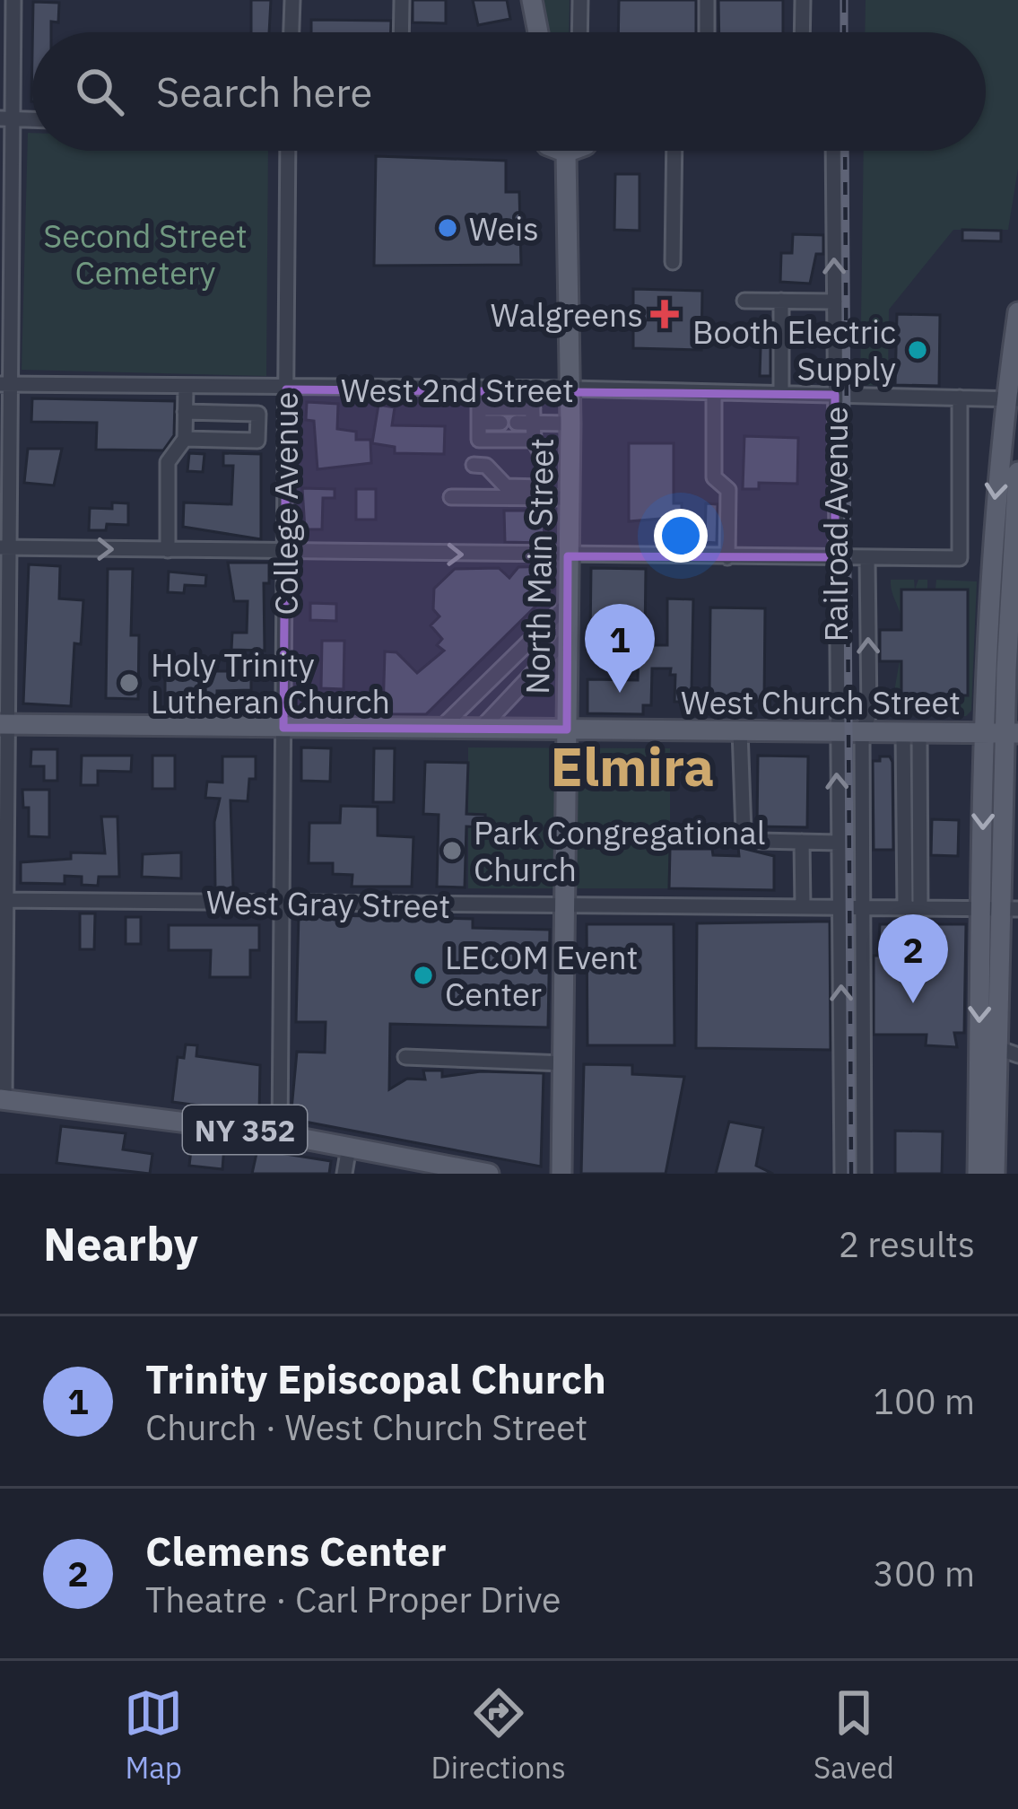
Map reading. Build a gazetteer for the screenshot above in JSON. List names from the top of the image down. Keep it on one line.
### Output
{"streets":{"main road":["North Main Street","West Church Street","NY 352"],"street":["West 2nd Street","College Avenue","Railroad Avenue","West Gray Street"]},"crossings":[["West 2nd Street","College Avenue"],["West 2nd Street","Railroad Avenue"],["West 2nd Street","North Main Street"],["College Avenue","West Church Street"],["College Avenue","West Gray Street"],["College Avenue","NY 352"],["Railroad Avenue","West Church Street"],["Railroad Avenue","West Gray Street"],["North Main Street","West Church Street"],["North Main Street","West Gray Street"]],"districts":["Elmira"],"parks":["Second Street Cemetery"],"places":{"other":["Weis","Booth Electric Supply","Holy Trinity Lutheran Church","Park Congregational Church","LECOM Event Center"],"health":["Walgreens"]},"page":{"search":"Search here","pins":["1","2"],"heading":["Nearby","2 results"],"list":[{"mark":"1","name":"Trinity Episcopal Church","note":"Church · West Church Street","value":"100 m"},{"mark":"2","name":"Clemens Center","note":"Theatre · Carl Proper Drive","value":"300 m"}],"nav":["Map","Directions","Saved"]}}
